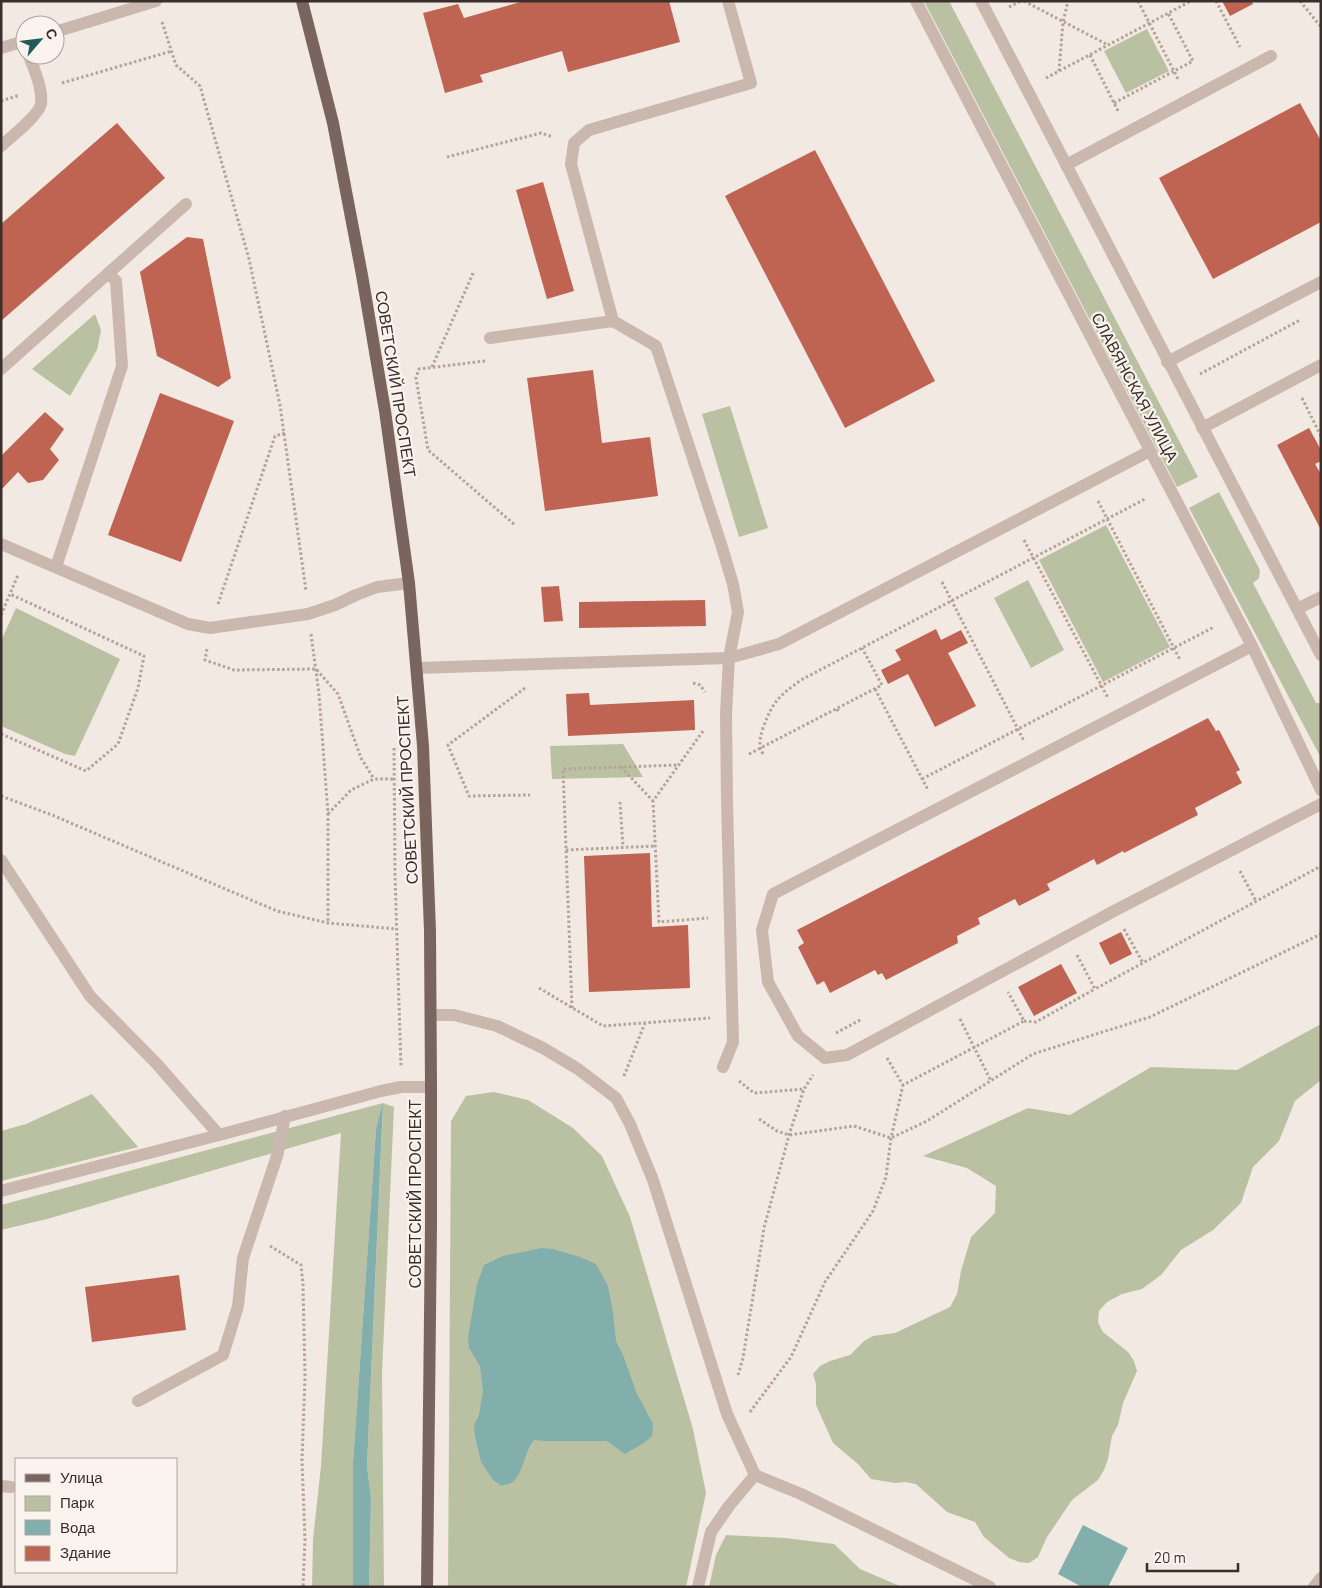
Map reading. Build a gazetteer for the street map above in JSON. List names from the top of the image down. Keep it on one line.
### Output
{"streets":{"main road":["СОВЕТСКИЙ ПРОСПЕКТ"],"street":["СЛАВЯНСКАЯ УЛИЦА"]},"legend":["Улица","Парк","Вода","Здание"],"scale_bar":"20 m","north":"top right"}
